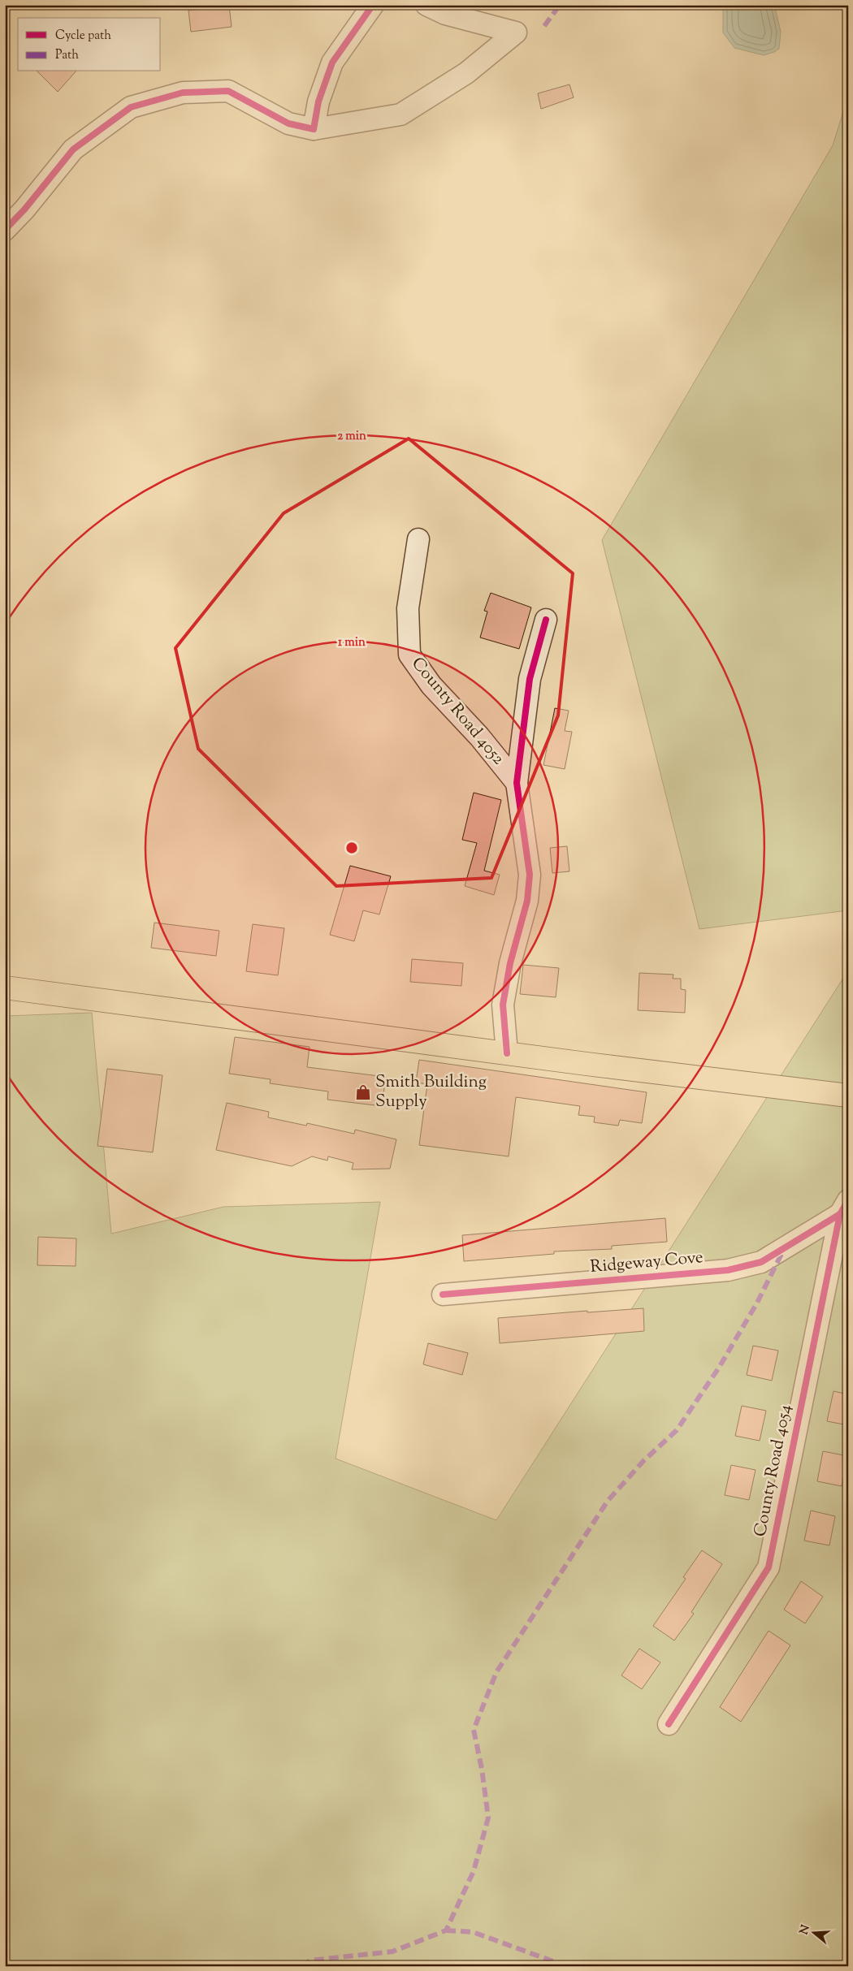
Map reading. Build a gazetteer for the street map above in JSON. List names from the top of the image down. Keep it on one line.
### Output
{"streets":{"street":["County Road 4052","Ridgeway Cove","County Road 4054"]},"crossings":[["Ridgeway Cove","County Road 4054"]],"places":{"shop":["Smith Building Supply"]},"legend":["Cycle path","Path"],"north":"left","rings":["2 min","1 min"]}
